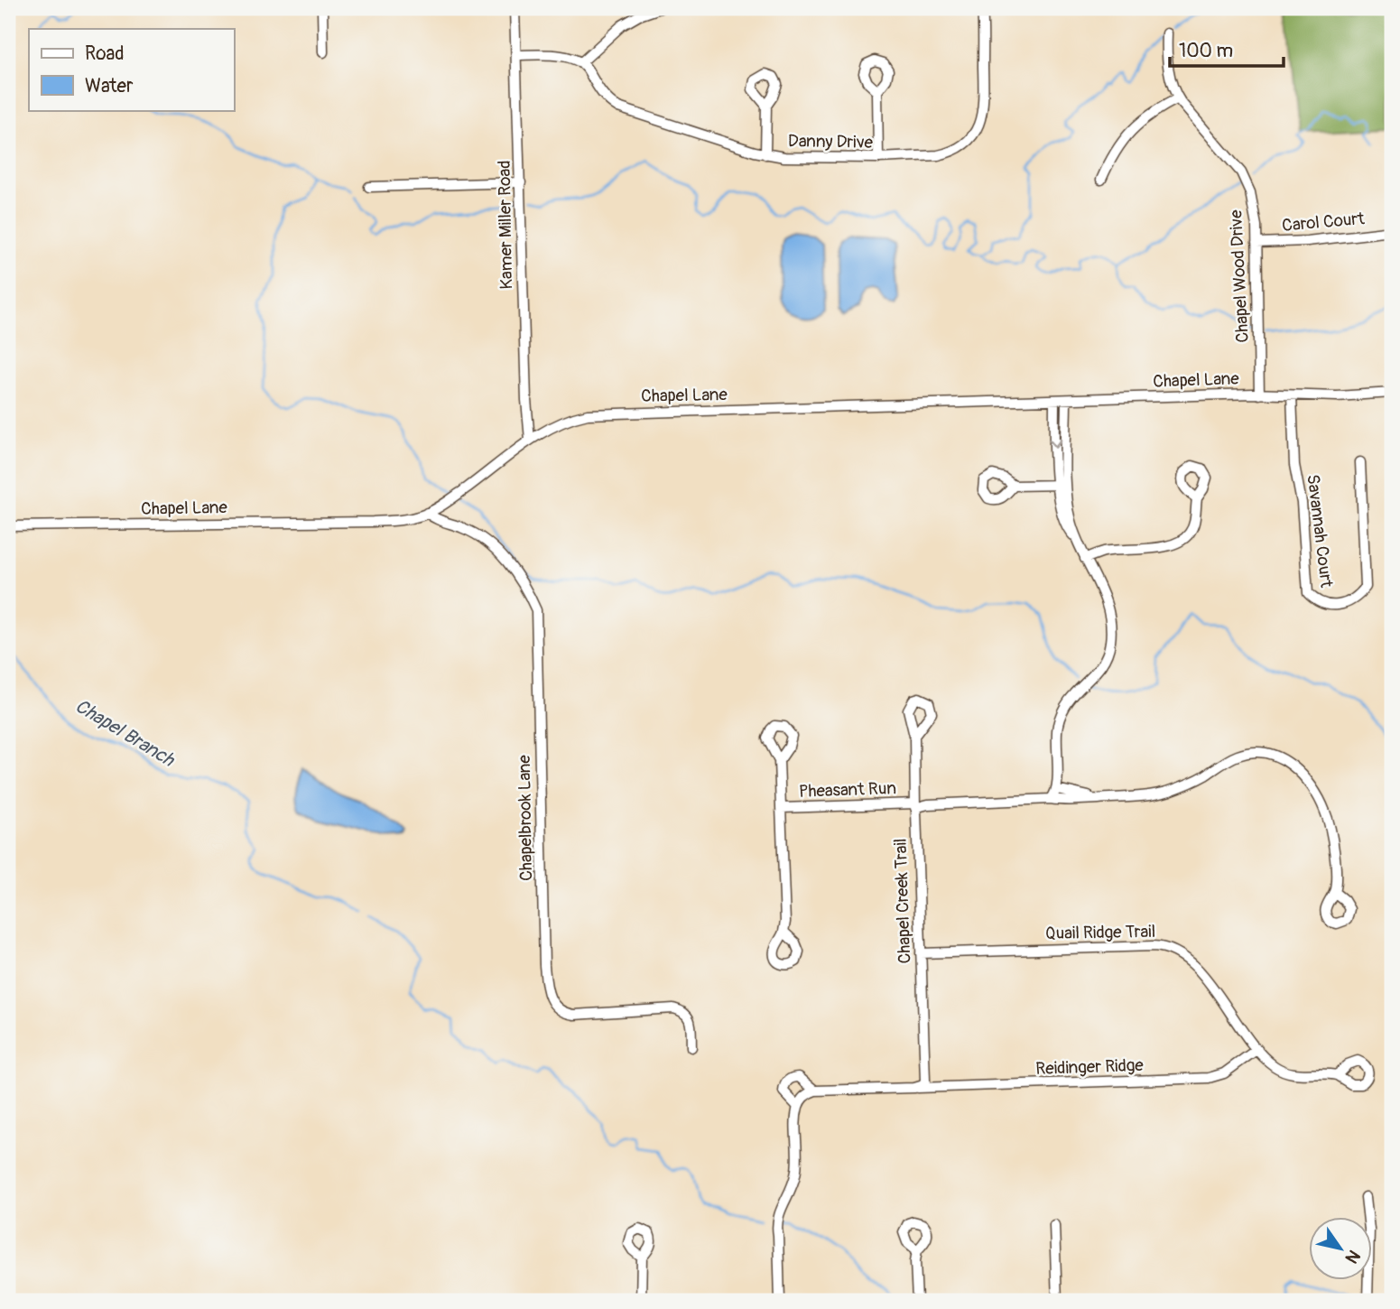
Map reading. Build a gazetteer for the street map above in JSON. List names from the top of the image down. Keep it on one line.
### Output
{"streets":{"street":["Danny Drive","Carol Court","Kamer Miller Road","Chapel Wood Drive","Chapel Lane","Savannah Court","Pheasant Run","Chapelbrook Lane","Chapel Creek Trail","Quail Ridge Trail","Reidinger Ridge"]},"crossings":[["Carol Court","Chapel Wood Drive"],["Kamer Miller Road","Chapel Lane"],["Chapel Wood Drive","Chapel Lane"],["Chapel Lane","Savannah Court"],["Chapel Lane","Chapelbrook Lane"],["Chapel Creek Trail","Quail Ridge Trail"],["Chapel Creek Trail","Reidinger Ridge"],["Quail Ridge Trail","Reidinger Ridge"]],"water":["Chapel Branch"],"legend":["Road","Water"],"scale_bar":"100 m","north":"bottom right"}
